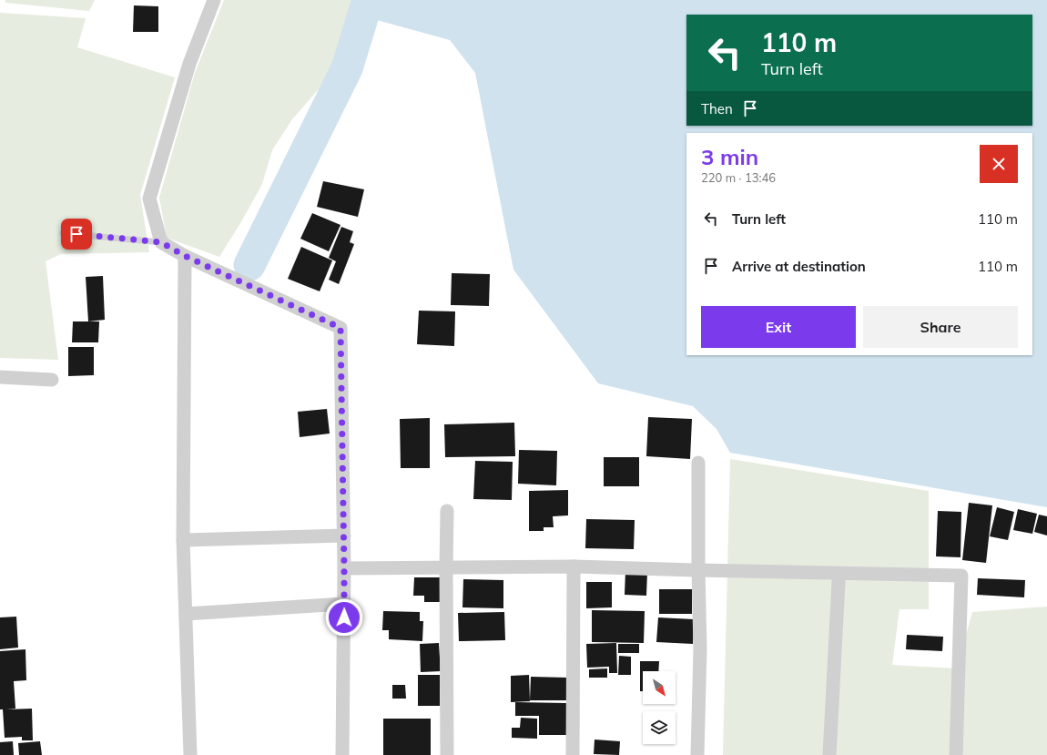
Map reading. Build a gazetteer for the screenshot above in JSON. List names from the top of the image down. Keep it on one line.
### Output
{"north":"bottom right","page":{"turn":["110 m","Turn left"],"then":"Then","heading":["3 min","220 m · 13:46"],"list":[{"name":"Turn left","value":"110 m"},{"name":"Arrive at destination","value":"110 m"}],"buttons":["Exit","Share"]}}
